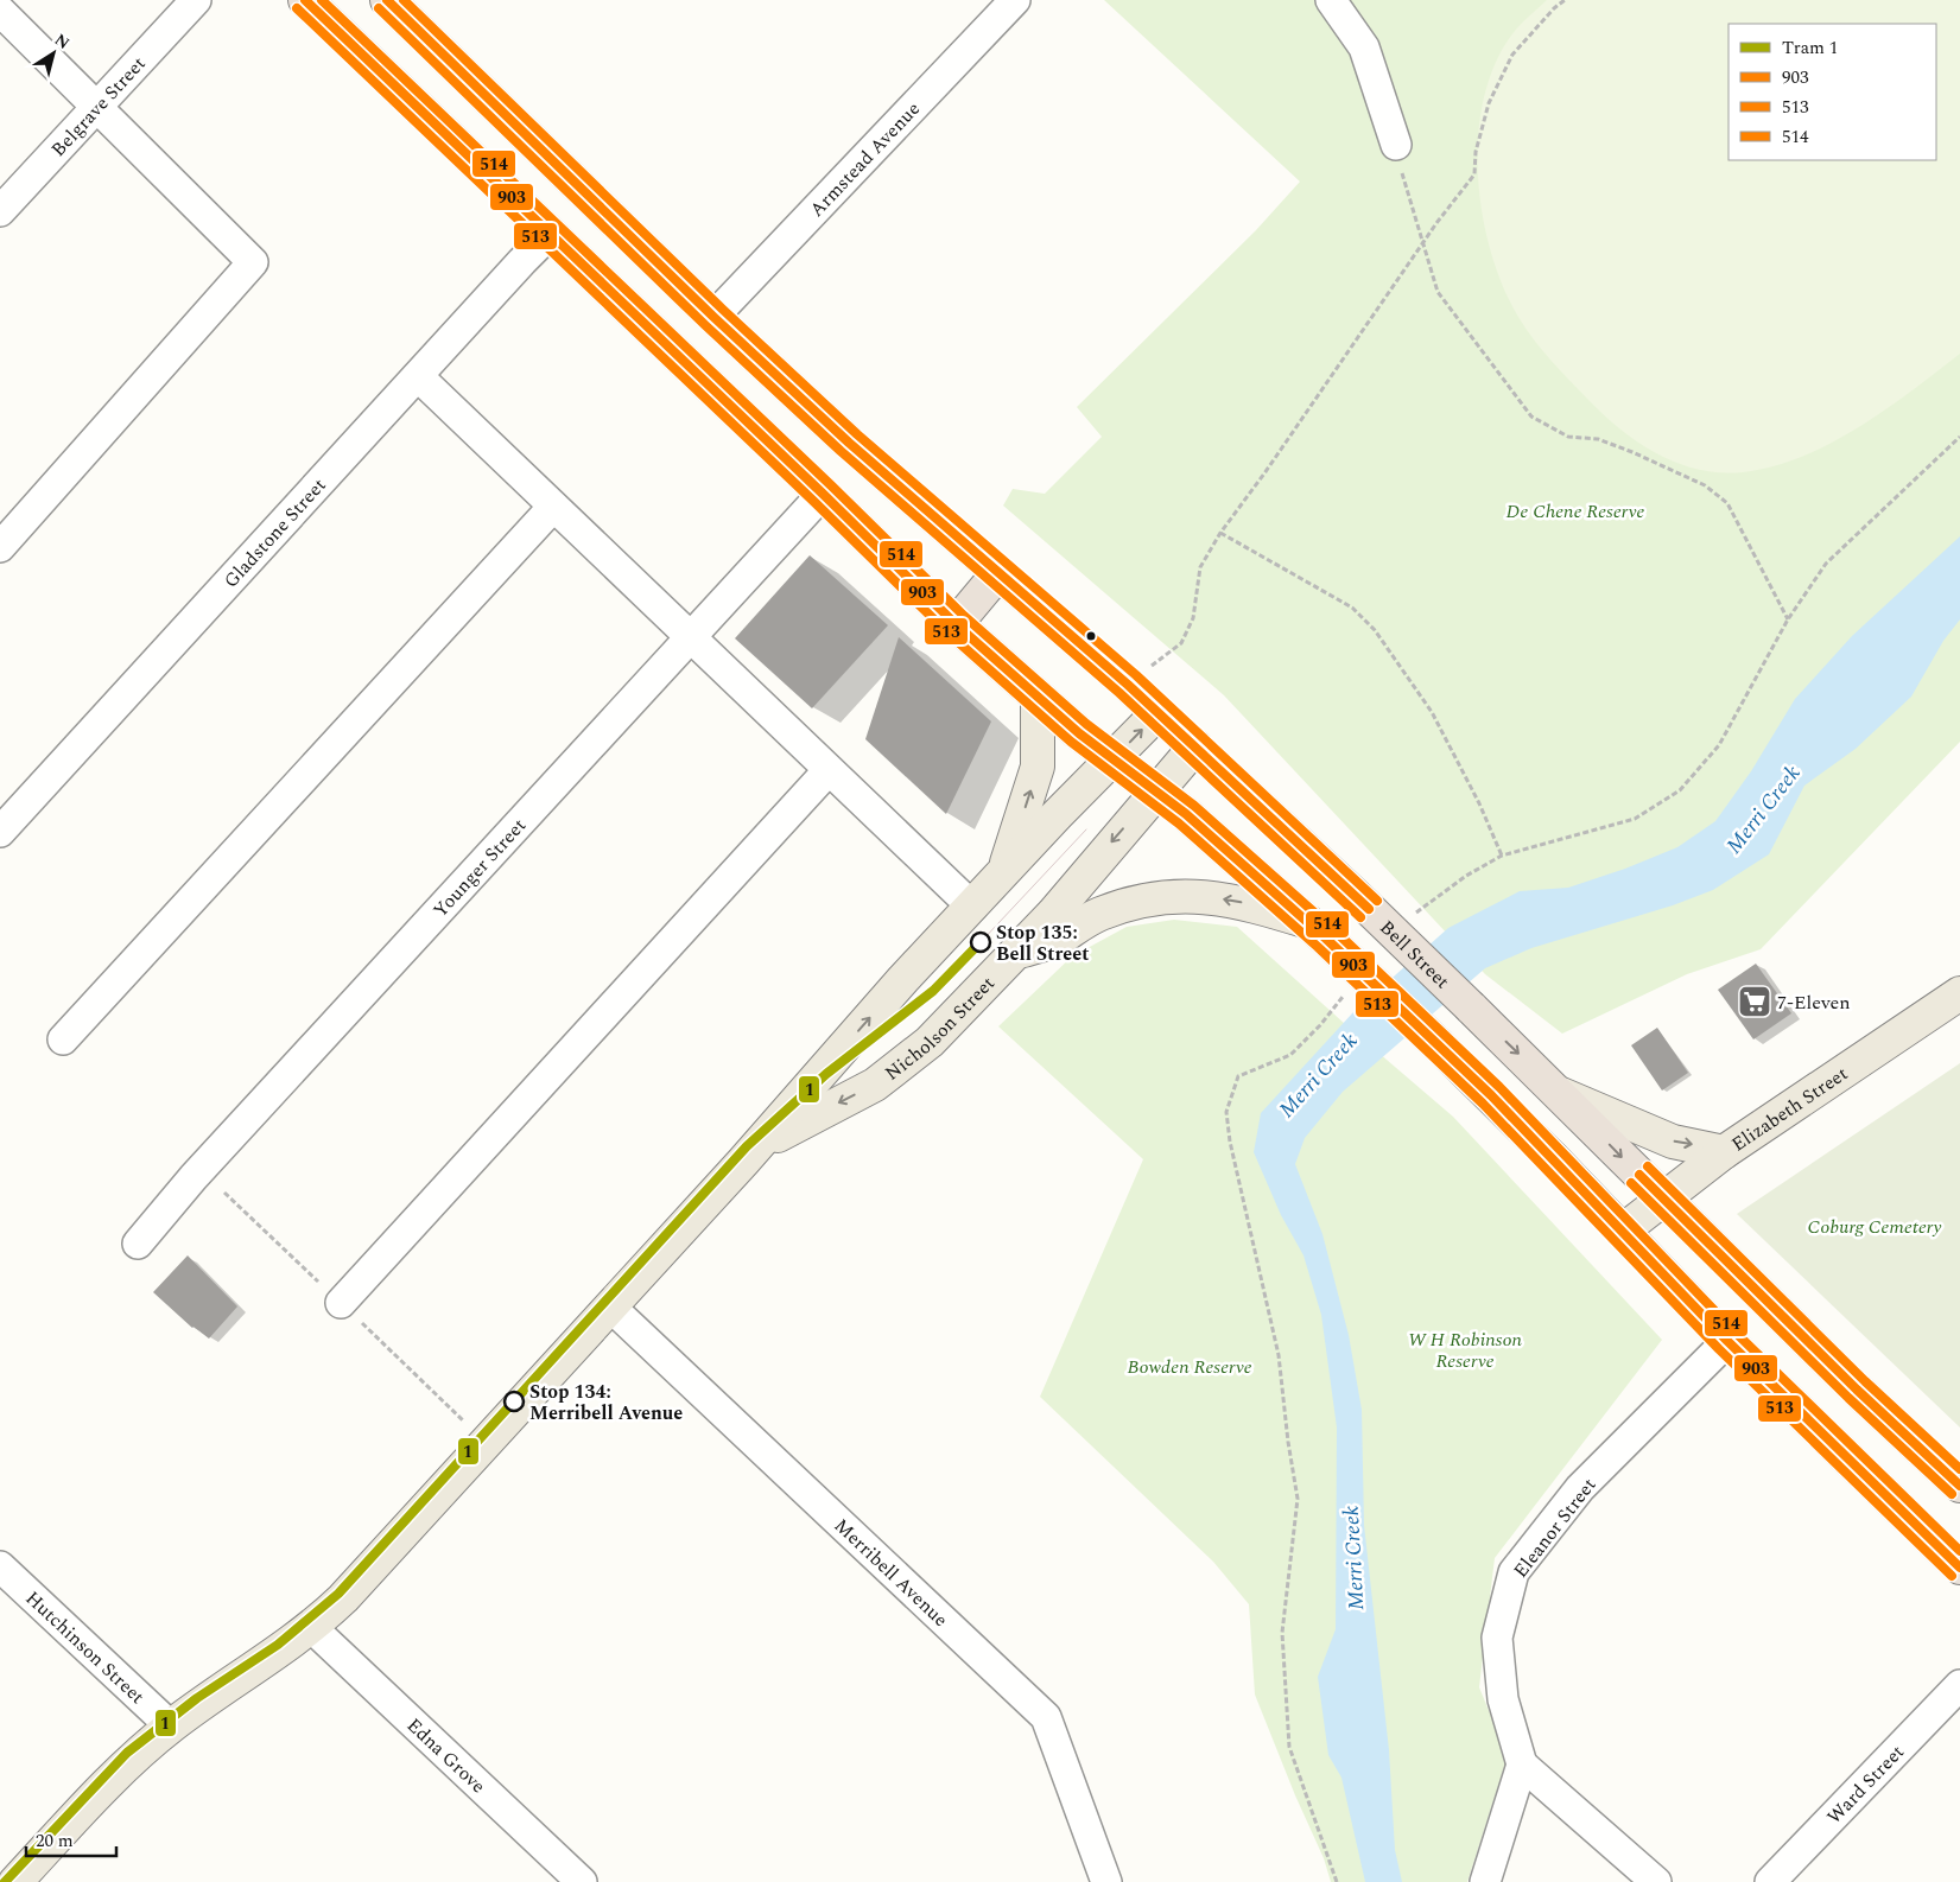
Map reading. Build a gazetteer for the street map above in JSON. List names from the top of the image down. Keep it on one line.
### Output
{"streets":{"highway":["Bell Street"],"main road":["Nicholson Street","Elizabeth Street"],"street":["Belgrave Street","Armstead Avenue","Gladstone Street","Younger Street","Eleanor Street","Merribell Avenue","Hutchinson Street","Edna Grove","Ward Street"]},"crossings":[["Armstead Avenue","Bell Street"],["Bell Street","Nicholson Street"],["Bell Street","Elizabeth Street"],["Nicholson Street","Merribell Avenue"],["Nicholson Street","Hutchinson Street"],["Nicholson Street","Edna Grove"]],"water":["Merri Creek"],"parks":["De Chene Reserve","Coburg Cemetery","W H Robinson Reserve","Bowden Reserve"],"places":{"other":["Stop 135: Bell Street","Stop 134: Merribell Avenue"],"supermarket":["7-Eleven"]},"lines":["transit line 903","transit line 514","transit line 513","tram line 1"],"legend":["Tram 1","903","513","514"],"scale_bar":"20 m","north":"top right"}
